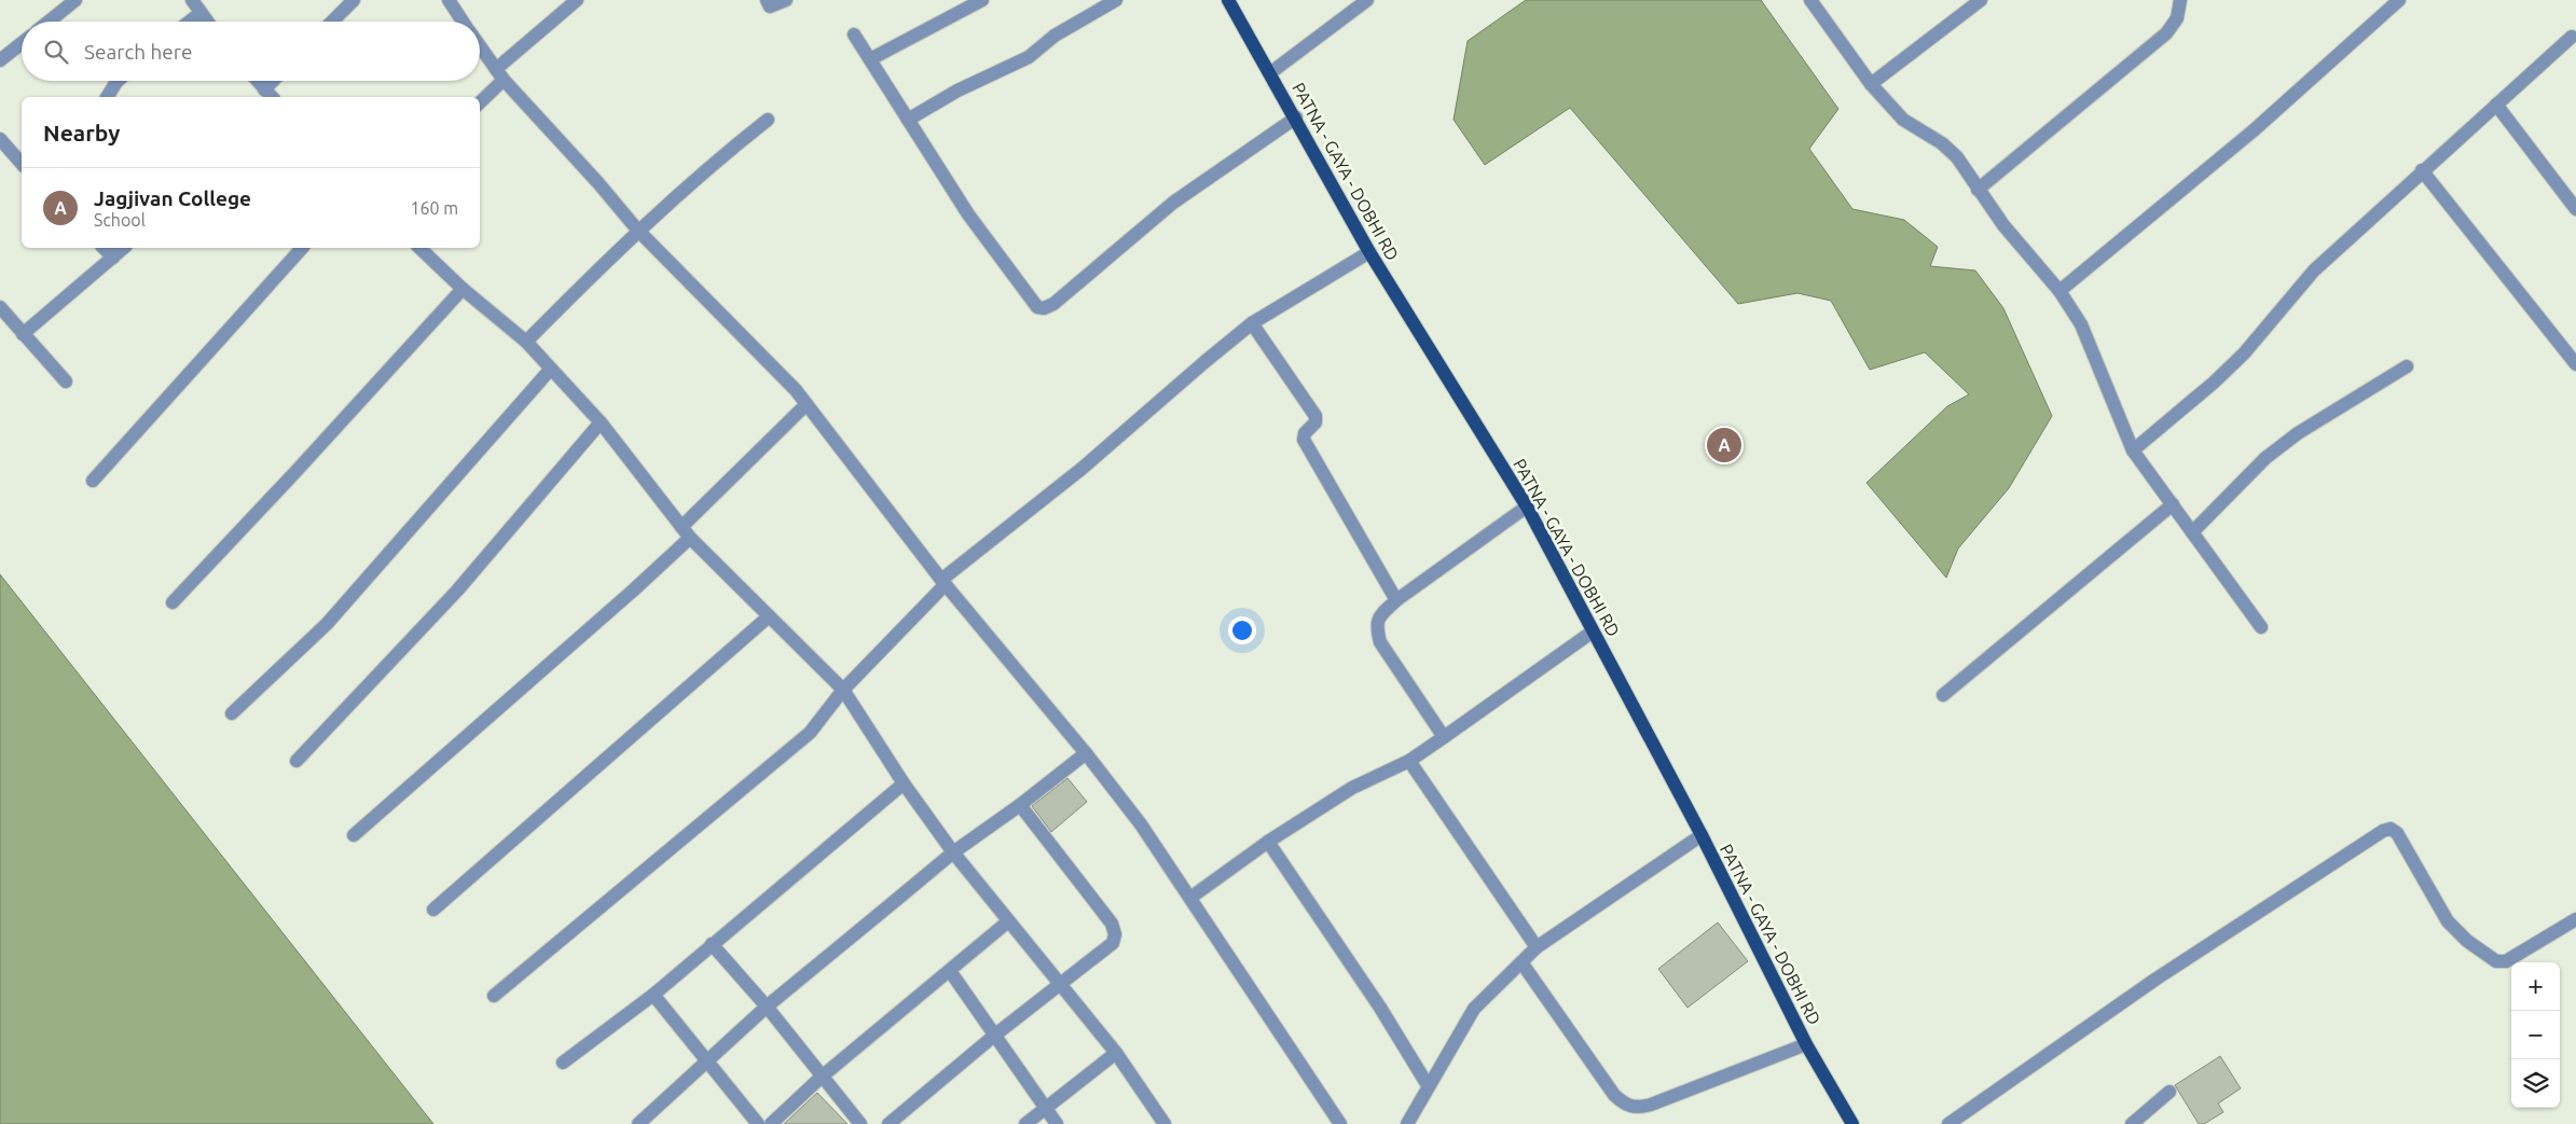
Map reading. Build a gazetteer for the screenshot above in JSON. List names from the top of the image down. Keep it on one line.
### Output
{"streets":{"main road":["PATNA - GAYA - DOBHI RD"]},"page":{"search":"Search here","heading":"Nearby","list":[{"mark":"A","name":"Jagjivan College","note":"School","value":"160 m"}],"pins":"A","map_buttons":["+","−"]}}
